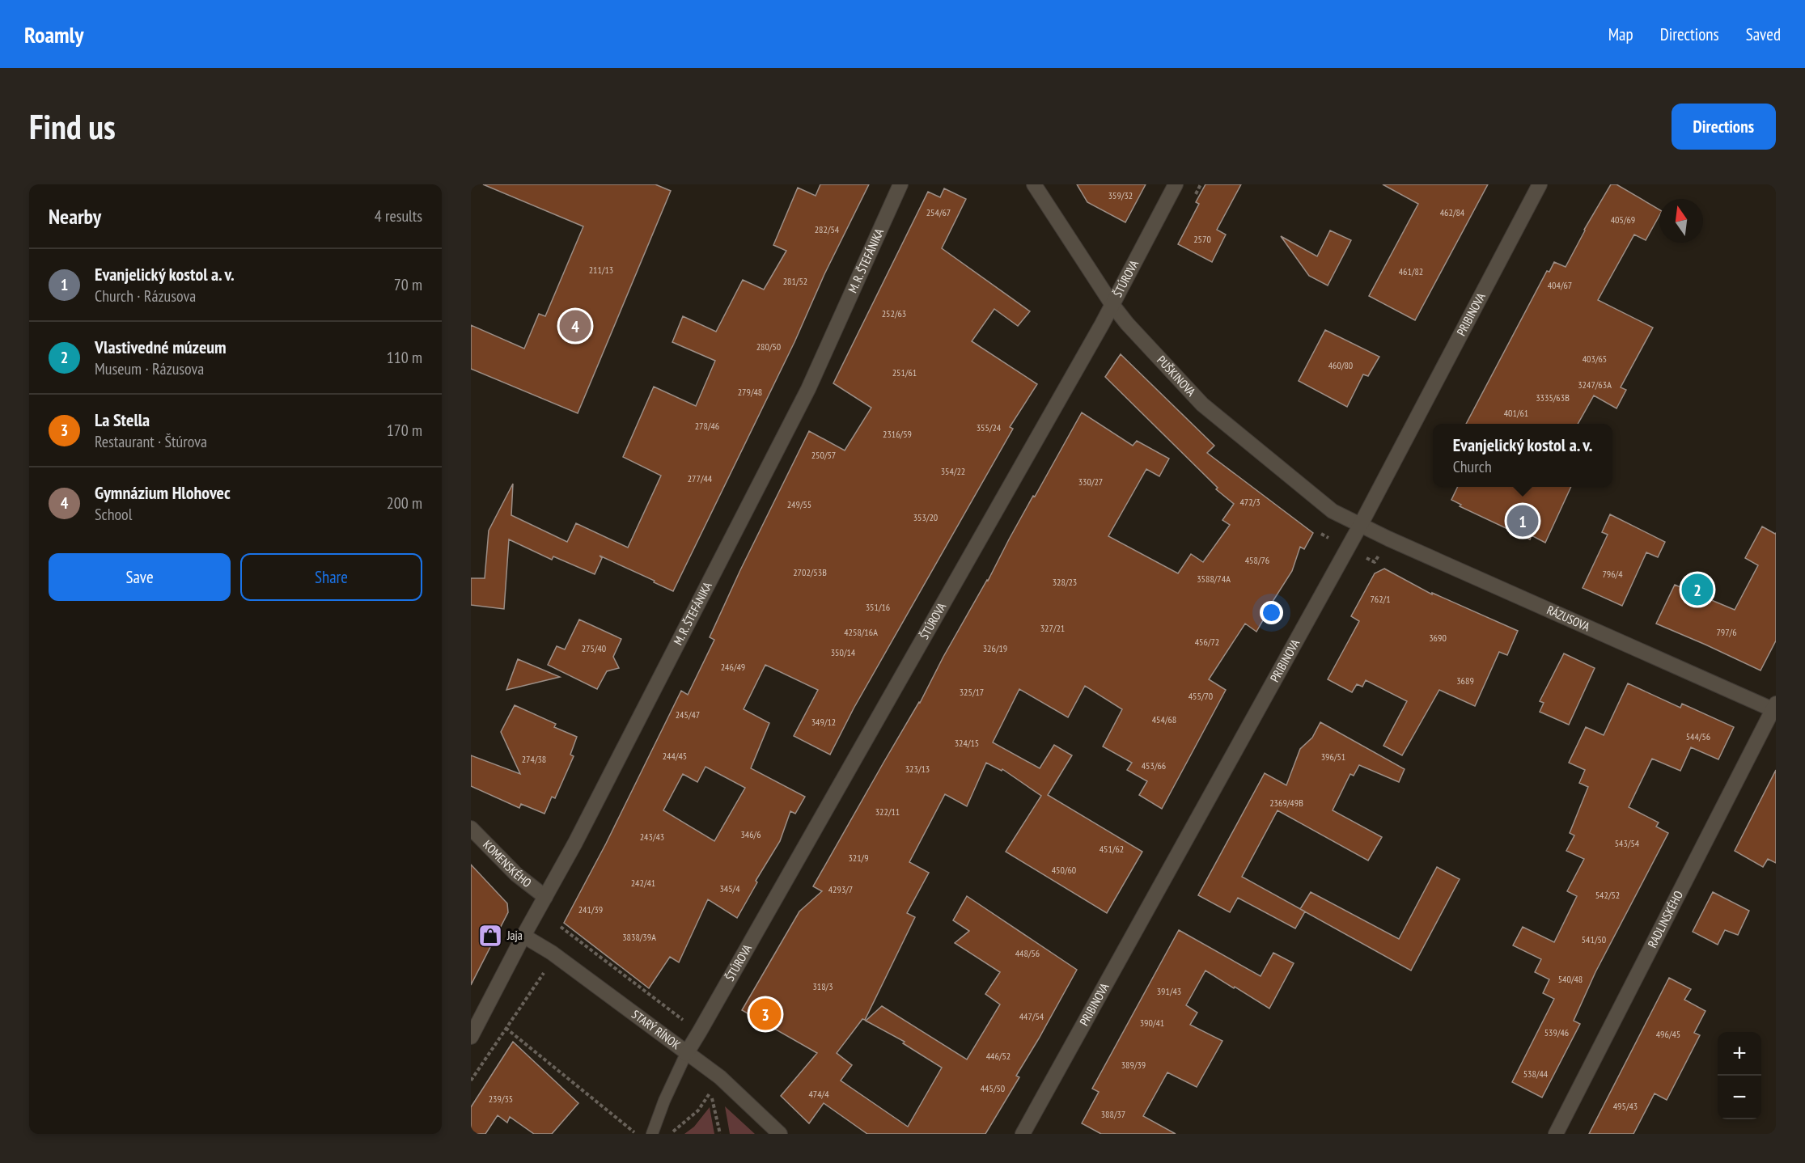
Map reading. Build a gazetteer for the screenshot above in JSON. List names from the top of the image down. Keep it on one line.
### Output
{"streets":{"street":["M. R. ŠTEFÁNIKA","ŠTÚROVA","PRIBINOVA","PUŠKINOVA","RÁZUSOVA","KOMENSKÉHO","RADLINSKÉHO","STARÝ RÍNOK"]},"crossings":[["M. R. ŠTEFÁNIKA","KOMENSKÉHO"],["M. R. ŠTEFÁNIKA","STARÝ RÍNOK"],["ŠTÚROVA","PUŠKINOVA"],["ŠTÚROVA","STARÝ RÍNOK"],["PRIBINOVA","PUŠKINOVA"],["PRIBINOVA","RÁZUSOVA"],["PUŠKINOVA","RÁZUSOVA"],["RÁZUSOVA","RADLINSKÉHO"]],"places":{"shop":["Jaja"]},"house_numbers":["359/32","254/67","462/84","405/69","282/54","2570","211/13","461/82","281/52","404/67","252/63","280/50","403/65","460/80","251/61","3247/63A","279/48","3335/63B","401/61","278/46","355/24","2316/59","250/57","354/22","277/44","330/27","472/3","249/55","353/20","458/76","2702/53B","796/4","3588/74A","328/23","762/1","351/16","327/21","4258/16A","797/6","3690","456/72","275/40","326/19","350/14","246/49","3689","325/17","455/70","245/47","454/68","349/12","544/56","324/15","244/45","396/51","274/38","453/66","323/13","2369/49B","322/11","346/6","243/43","543/54","451/62","321/9","450/60","242/41","345/4","4293/7","542/52","241/39","3838/39A","541/50","448/56","540/48","318/3","391/43","447/54","390/41","539/46","496/45","446/52","389/39","538/44","445/50","474/4","239/35","495/43","388/37"],"north":"top","page":{"header":"Roamly","nav":["Map","Directions","Saved"],"buttons":["Directions",["Save","Share"]],"title":"Find us","heading":["Nearby","4 results"],"list":[{"mark":"1","name":"Evanjelický kostol a. v.","note":"Church · Rázusova","value":"70 m"},{"mark":"2","name":"Vlastivedné múzeum","note":"Museum · Rázusova","value":"110 m"},{"mark":"3","name":"La Stella","note":"Restaurant · Štúrova","value":"170 m"},{"mark":"4","name":"Gymnázium Hlohovec","note":"School","value":"200 m"}],"pins":["4","1","2","3"],"popup":["Evanjelický kostol a. v.","Church"],"map_buttons":["+","−"]}}
